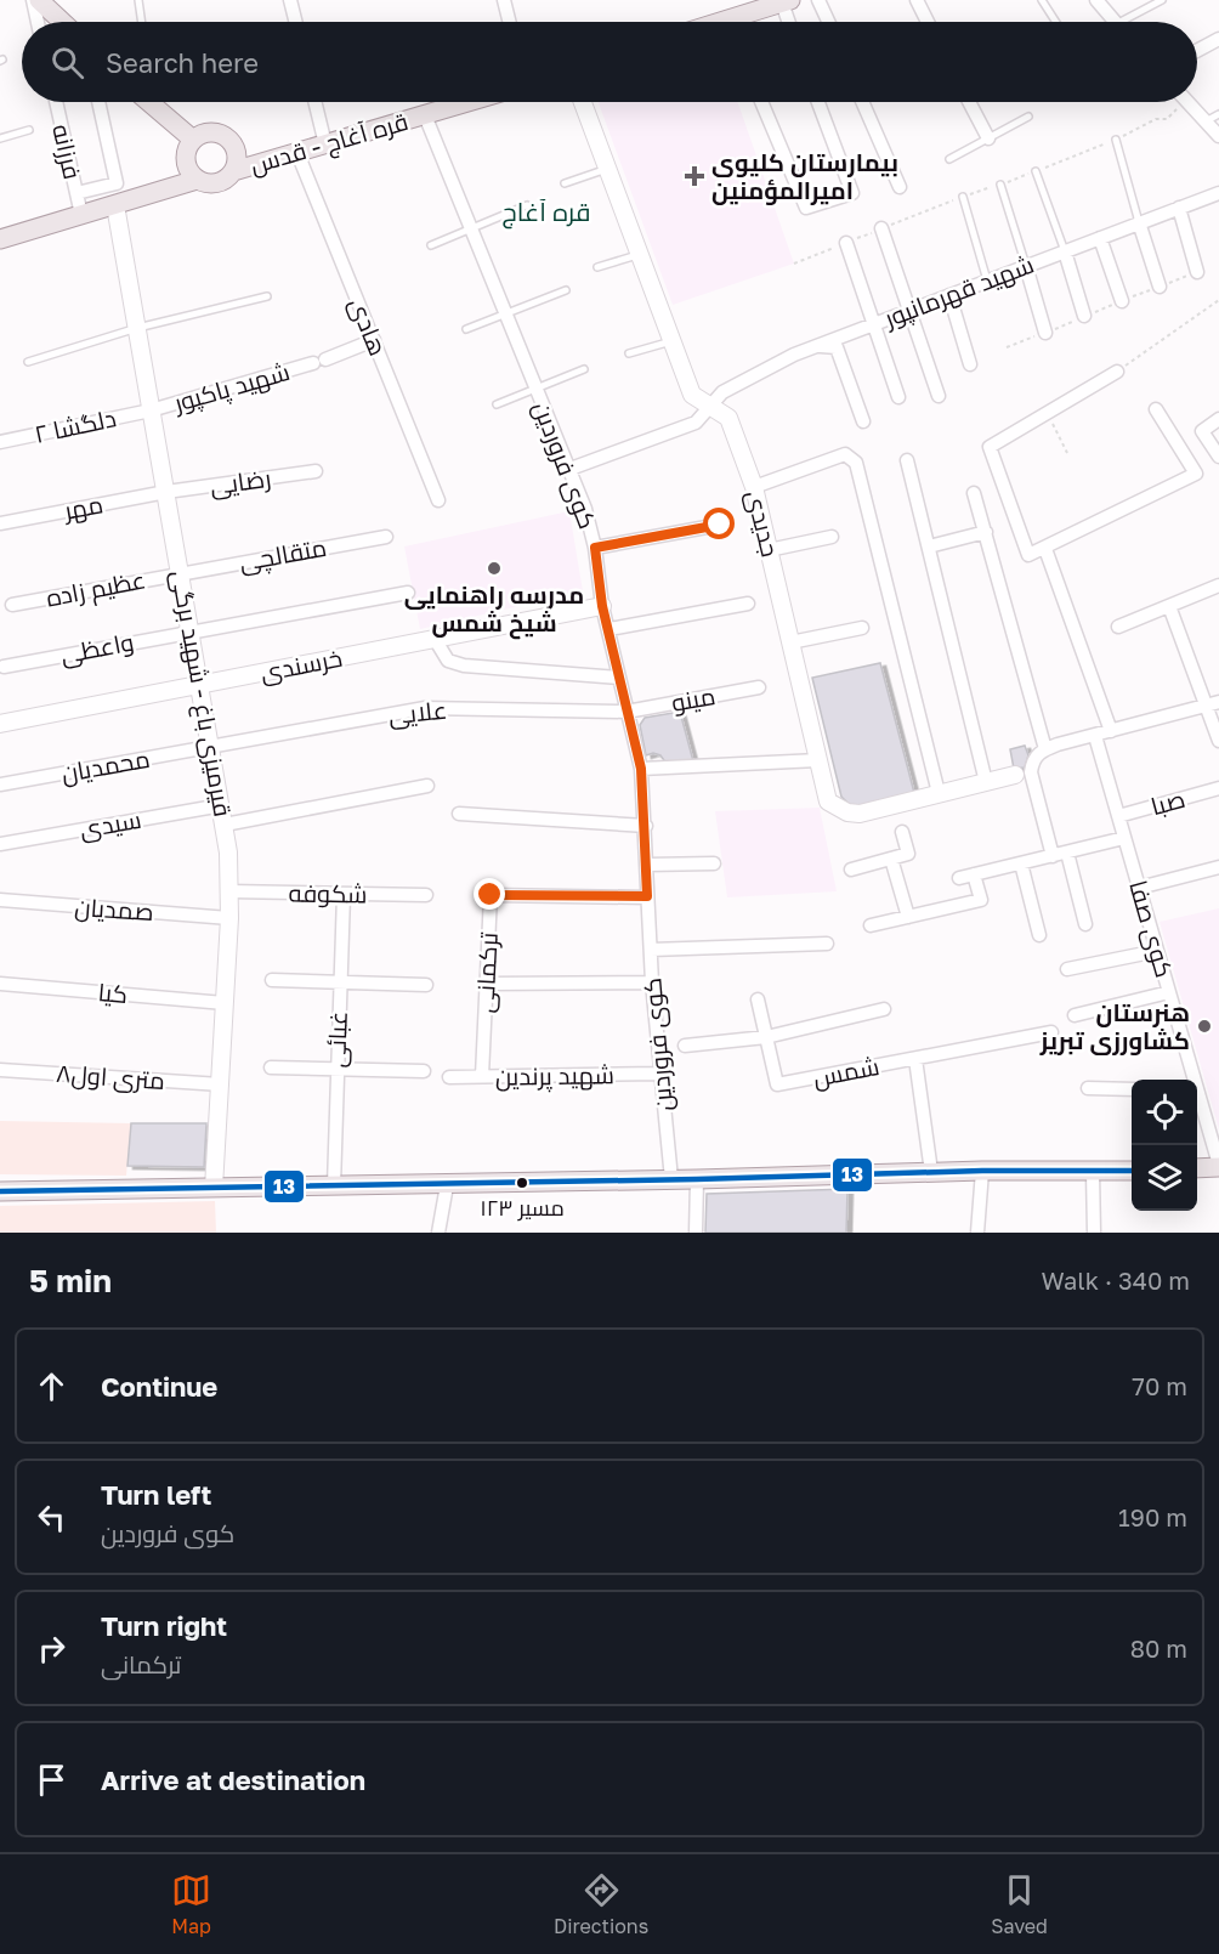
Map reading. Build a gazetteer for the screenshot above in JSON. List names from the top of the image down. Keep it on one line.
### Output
{"streets":{"main road":["قره آغاج - قدس"],"street":["فرزانه","شهید قهرمانپور","هادی","شهید پاکپور","دلگشا ۲","کوی فروردین","رضایی","مهر","جدیدی","متقالچی","عظیم زاده","واعظی","خرسندی","قیرمیزی باغ - شهید برگی","مینو","علایی","محمدیان","صبا","سیدی","شکوفه","صمدیان","کوی صفا","ترکمانی","کیا","غبائی","شمس","شهید پرندین","۸متری اول"]},"crossings":[["قره آغاج - قدس","هادی"],["قره آغاج - قدس","کوی فروردین"],["شهید قهرمانپور","کوی فروردین"],["شهید قهرمانپور","جدیدی"],["هادی","شهید پاکپور"],["شهید پاکپور","دلگشا ۲"],["شهید پاکپور","قیرمیزی باغ - شهید برگی"],["دلگشا ۲","قیرمیزی باغ - شهید برگی"],["کوی فروردین","خرسندی"],["کوی فروردین","مینو"],["کوی فروردین","علایی"],["کوی فروردین","ترکمانی"],["کوی فروردین","شهید پرندین"],["رضایی","مهر"],["رضایی","قیرمیزی باغ - شهید برگی"],["مهر","قیرمیزی باغ - شهید برگی"],["متقالچی","عظیم زاده"],["متقالچی","قیرمیزی باغ - شهید برگی"],["عظیم زاده","قیرمیزی باغ - شهید برگی"],["واعظی","قیرمیزی باغ - شهید برگی"],["خرسندی","قیرمیزی باغ - شهید برگی"],["قیرمیزی باغ - شهید برگی","علایی"],["قیرمیزی باغ - شهید برگی","محمدیان"],["قیرمیزی باغ - شهید برگی","سیدی"],["قیرمیزی باغ - شهید برگی","شکوفه"],["قیرمیزی باغ - شهید برگی","صمدیان"],["قیرمیزی باغ - شهید برگی","کیا"],["قیرمیزی باغ - شهید برگی","۸متری اول"],["مینو","علایی"],["علایی","محمدیان"],["صبا","کوی صفا"],["شکوفه","غبائی"],["ترکمانی","شهید پرندین"]],"districts":["قره آغاج"],"places":{"health":["بیمارستان کلیوی امیرالمؤمنین"],"other":["مدرسه راهنمایی شیخ شمس","هنرستان کشاورزی تبریز","مسیر ۱۲۳"]},"lines":["transit line 13"],"page":{"search":"Search here","heading":["5 min","Walk · 340 m"],"list":[["Continue","70 m"],["Turn left","کوی فروردین","190 m"],["Turn right","ترکمانی","80 m"],"Arrive at destination"],"nav":["Map","Directions","Saved"]}}
